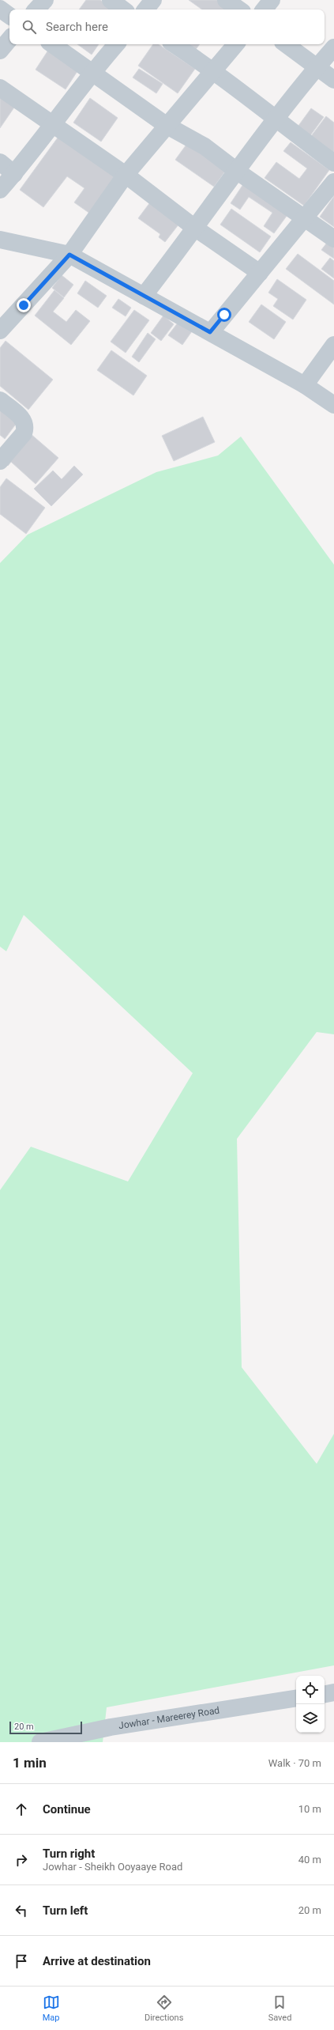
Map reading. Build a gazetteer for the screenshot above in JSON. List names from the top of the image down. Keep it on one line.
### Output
{"streets":{"street":["Jowhar - Mareerey Road"]},"scale_bar":"20 m","page":{"search":"Search here","scale":"20 m","heading":["1 min","Walk · 70 m"],"list":[["Continue","10 m"],["Turn right","Jowhar - Sheikh Ooyaaye Road","40 m"],["Turn left","20 m"],"Arrive at destination"],"nav":["Map","Directions","Saved"]}}
